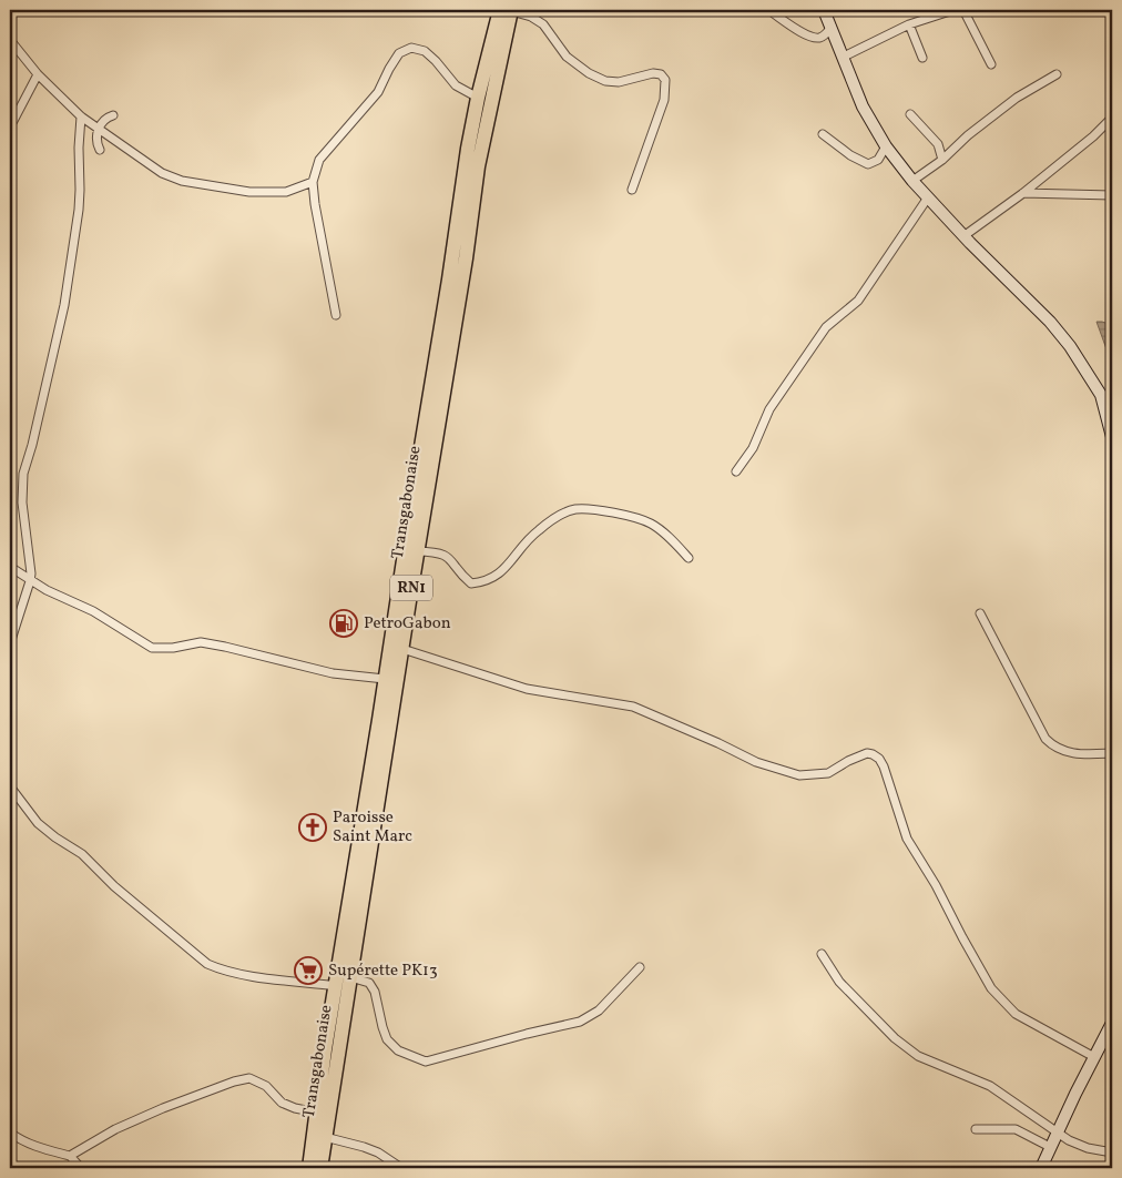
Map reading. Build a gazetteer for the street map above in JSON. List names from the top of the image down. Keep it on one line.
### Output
{"streets":{"highway":["Transgabonaise","RN1"]},"places":{"fuel station":["PetroGabon"],"church":["Paroisse Saint Marc"],"supermarket":["Supérette PK13"]}}
